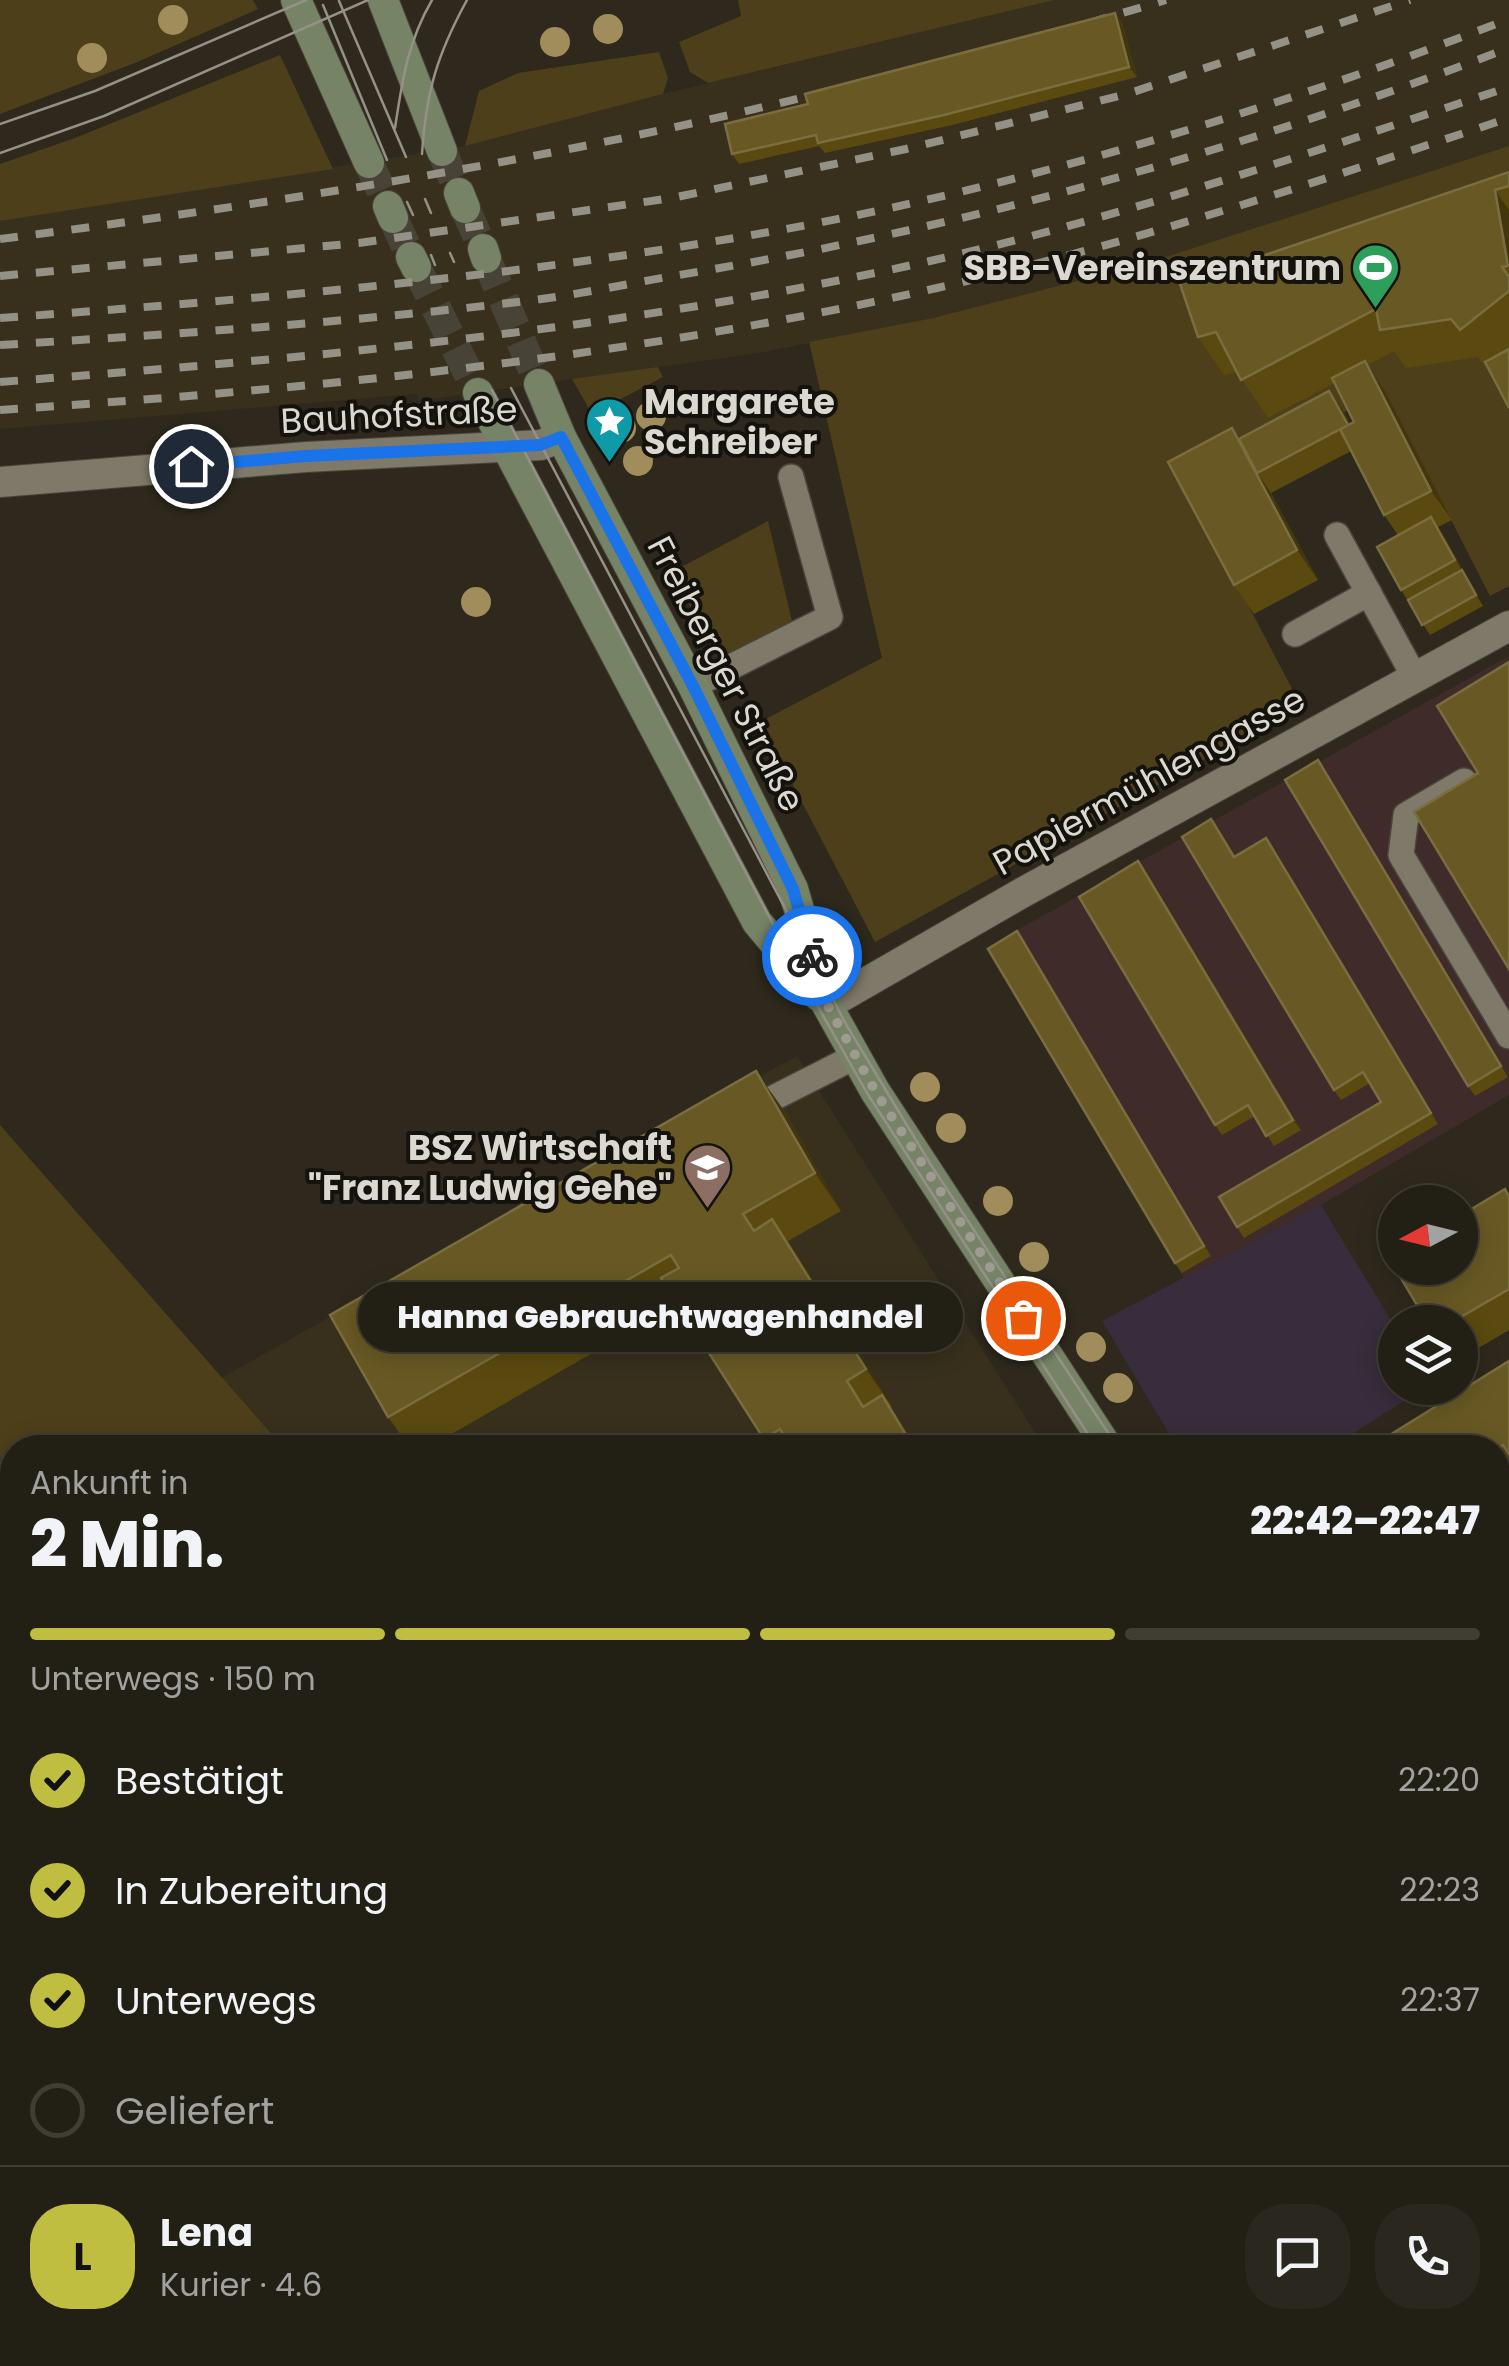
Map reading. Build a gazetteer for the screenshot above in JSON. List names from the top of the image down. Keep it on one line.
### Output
{"streets":{"street":["Bauhofstraße","Freiberger Straße","Papiermühlengasse"]},"crossings":[["Bauhofstraße","Freiberger Straße"],["Freiberger Straße","Papiermühlengasse"]],"places":{"sports":["SBB-Vereinszentrum"],"place":["Margarete Schreiber"],"school or university":["BSZ Wirtschaft \"Franz Ludwig Gehe\""],"other":["Hanna Gebrauchtwagenhandel"]},"north":"left","page":{"bubble":"Hanna Gebrauchtwagenhandel","heading":["2 Min.","Ankunft in","22:42–22:47"],"panel":["Lena","Kurier · 4.6"],"bar":"Unterwegs · 150 m","list":[["Bestätigt","22:20"],["In Zubereitung","22:23"],["Unterwegs","22:37"],"Geliefert"],"round":"L"}}
